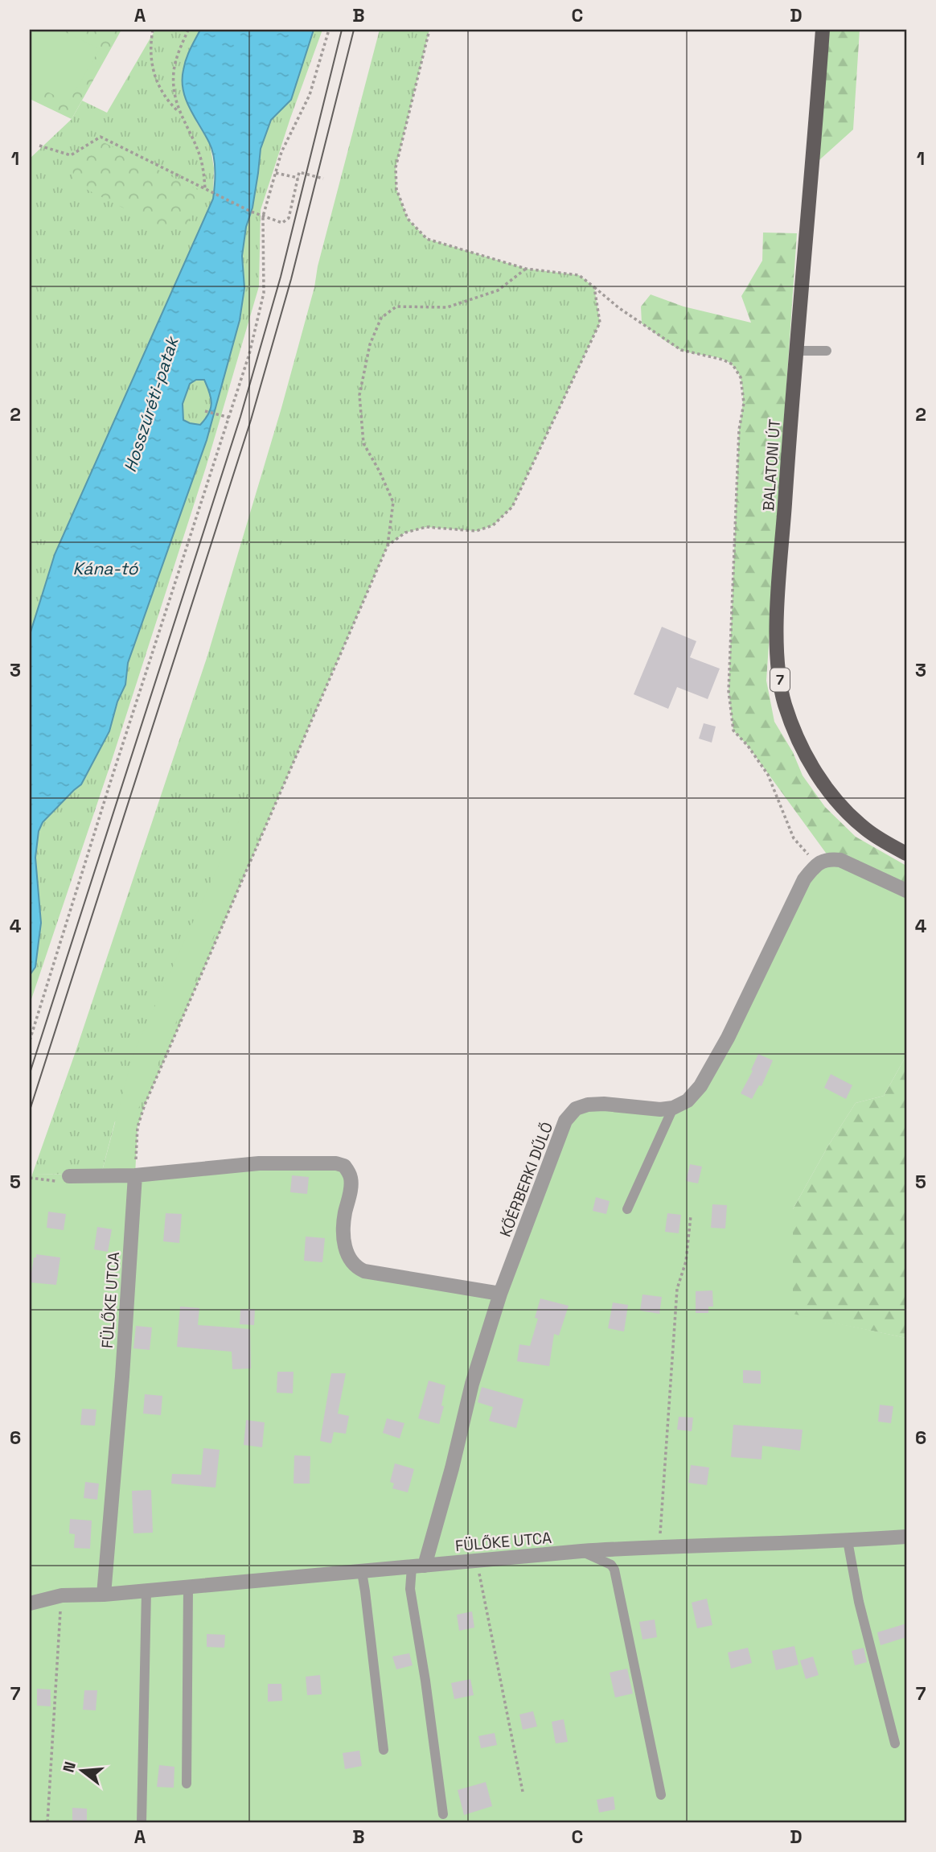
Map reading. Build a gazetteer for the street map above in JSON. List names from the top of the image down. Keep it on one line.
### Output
{"streets":{"main road":["BALATONI ÚT","7"],"street":["KŐÉRBERKI DŰLŐ","FÜLŐKE UTCA"]},"crossings":[["KŐÉRBERKI DŰLŐ","FÜLŐKE UTCA"]],"water":["Hosszúréti-patak","Kána-tó"],"north":"left","grid":{"columns":["A","B","C","D"],"rows":["1","2","3","4","5","6","7"]}}
